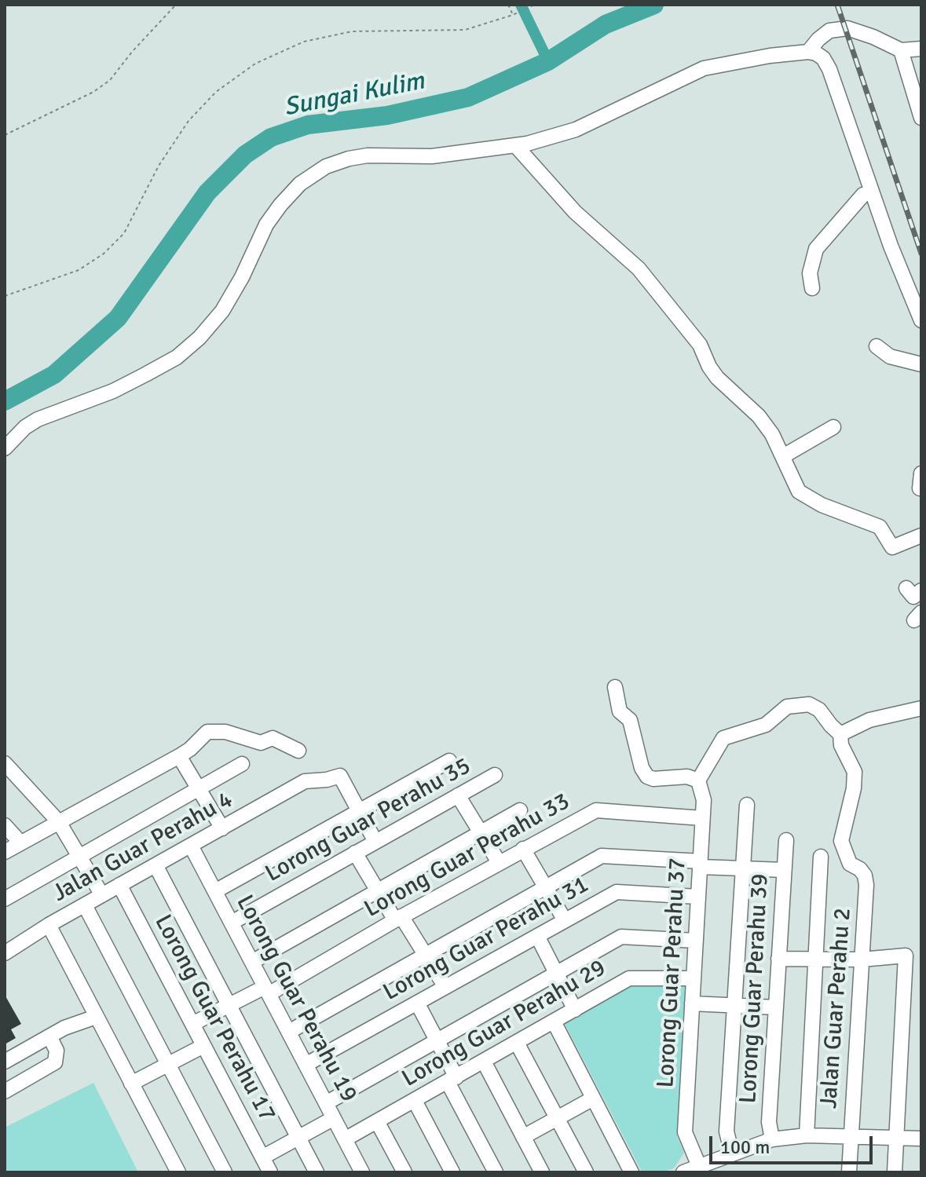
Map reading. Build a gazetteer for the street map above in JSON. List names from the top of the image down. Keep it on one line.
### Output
{"streets":{"street":["Lorong Guar Perahu 35","Jalan Guar Perahu 4","Lorong Guar Perahu 33","Lorong Guar Perahu 31","Lorong Guar Perahu 37","Lorong Guar Perahu 39","Lorong Guar Perahu 19","Jalan Guar Perahu 2","Lorong Guar Perahu 17","Lorong Guar Perahu 29"]},"crossings":[["Lorong Guar Perahu 35","Lorong Guar Perahu 19"],["Jalan Guar Perahu 4","Lorong Guar Perahu 19"],["Jalan Guar Perahu 4","Lorong Guar Perahu 17"],["Lorong Guar Perahu 33","Lorong Guar Perahu 37"],["Lorong Guar Perahu 33","Lorong Guar Perahu 19"],["Lorong Guar Perahu 33","Lorong Guar Perahu 17"],["Lorong Guar Perahu 31","Lorong Guar Perahu 37"],["Lorong Guar Perahu 31","Lorong Guar Perahu 19"],["Lorong Guar Perahu 37","Lorong Guar Perahu 29"],["Lorong Guar Perahu 19","Lorong Guar Perahu 29"]],"water":["Sungai Kulim"],"scale_bar":"100 m"}
